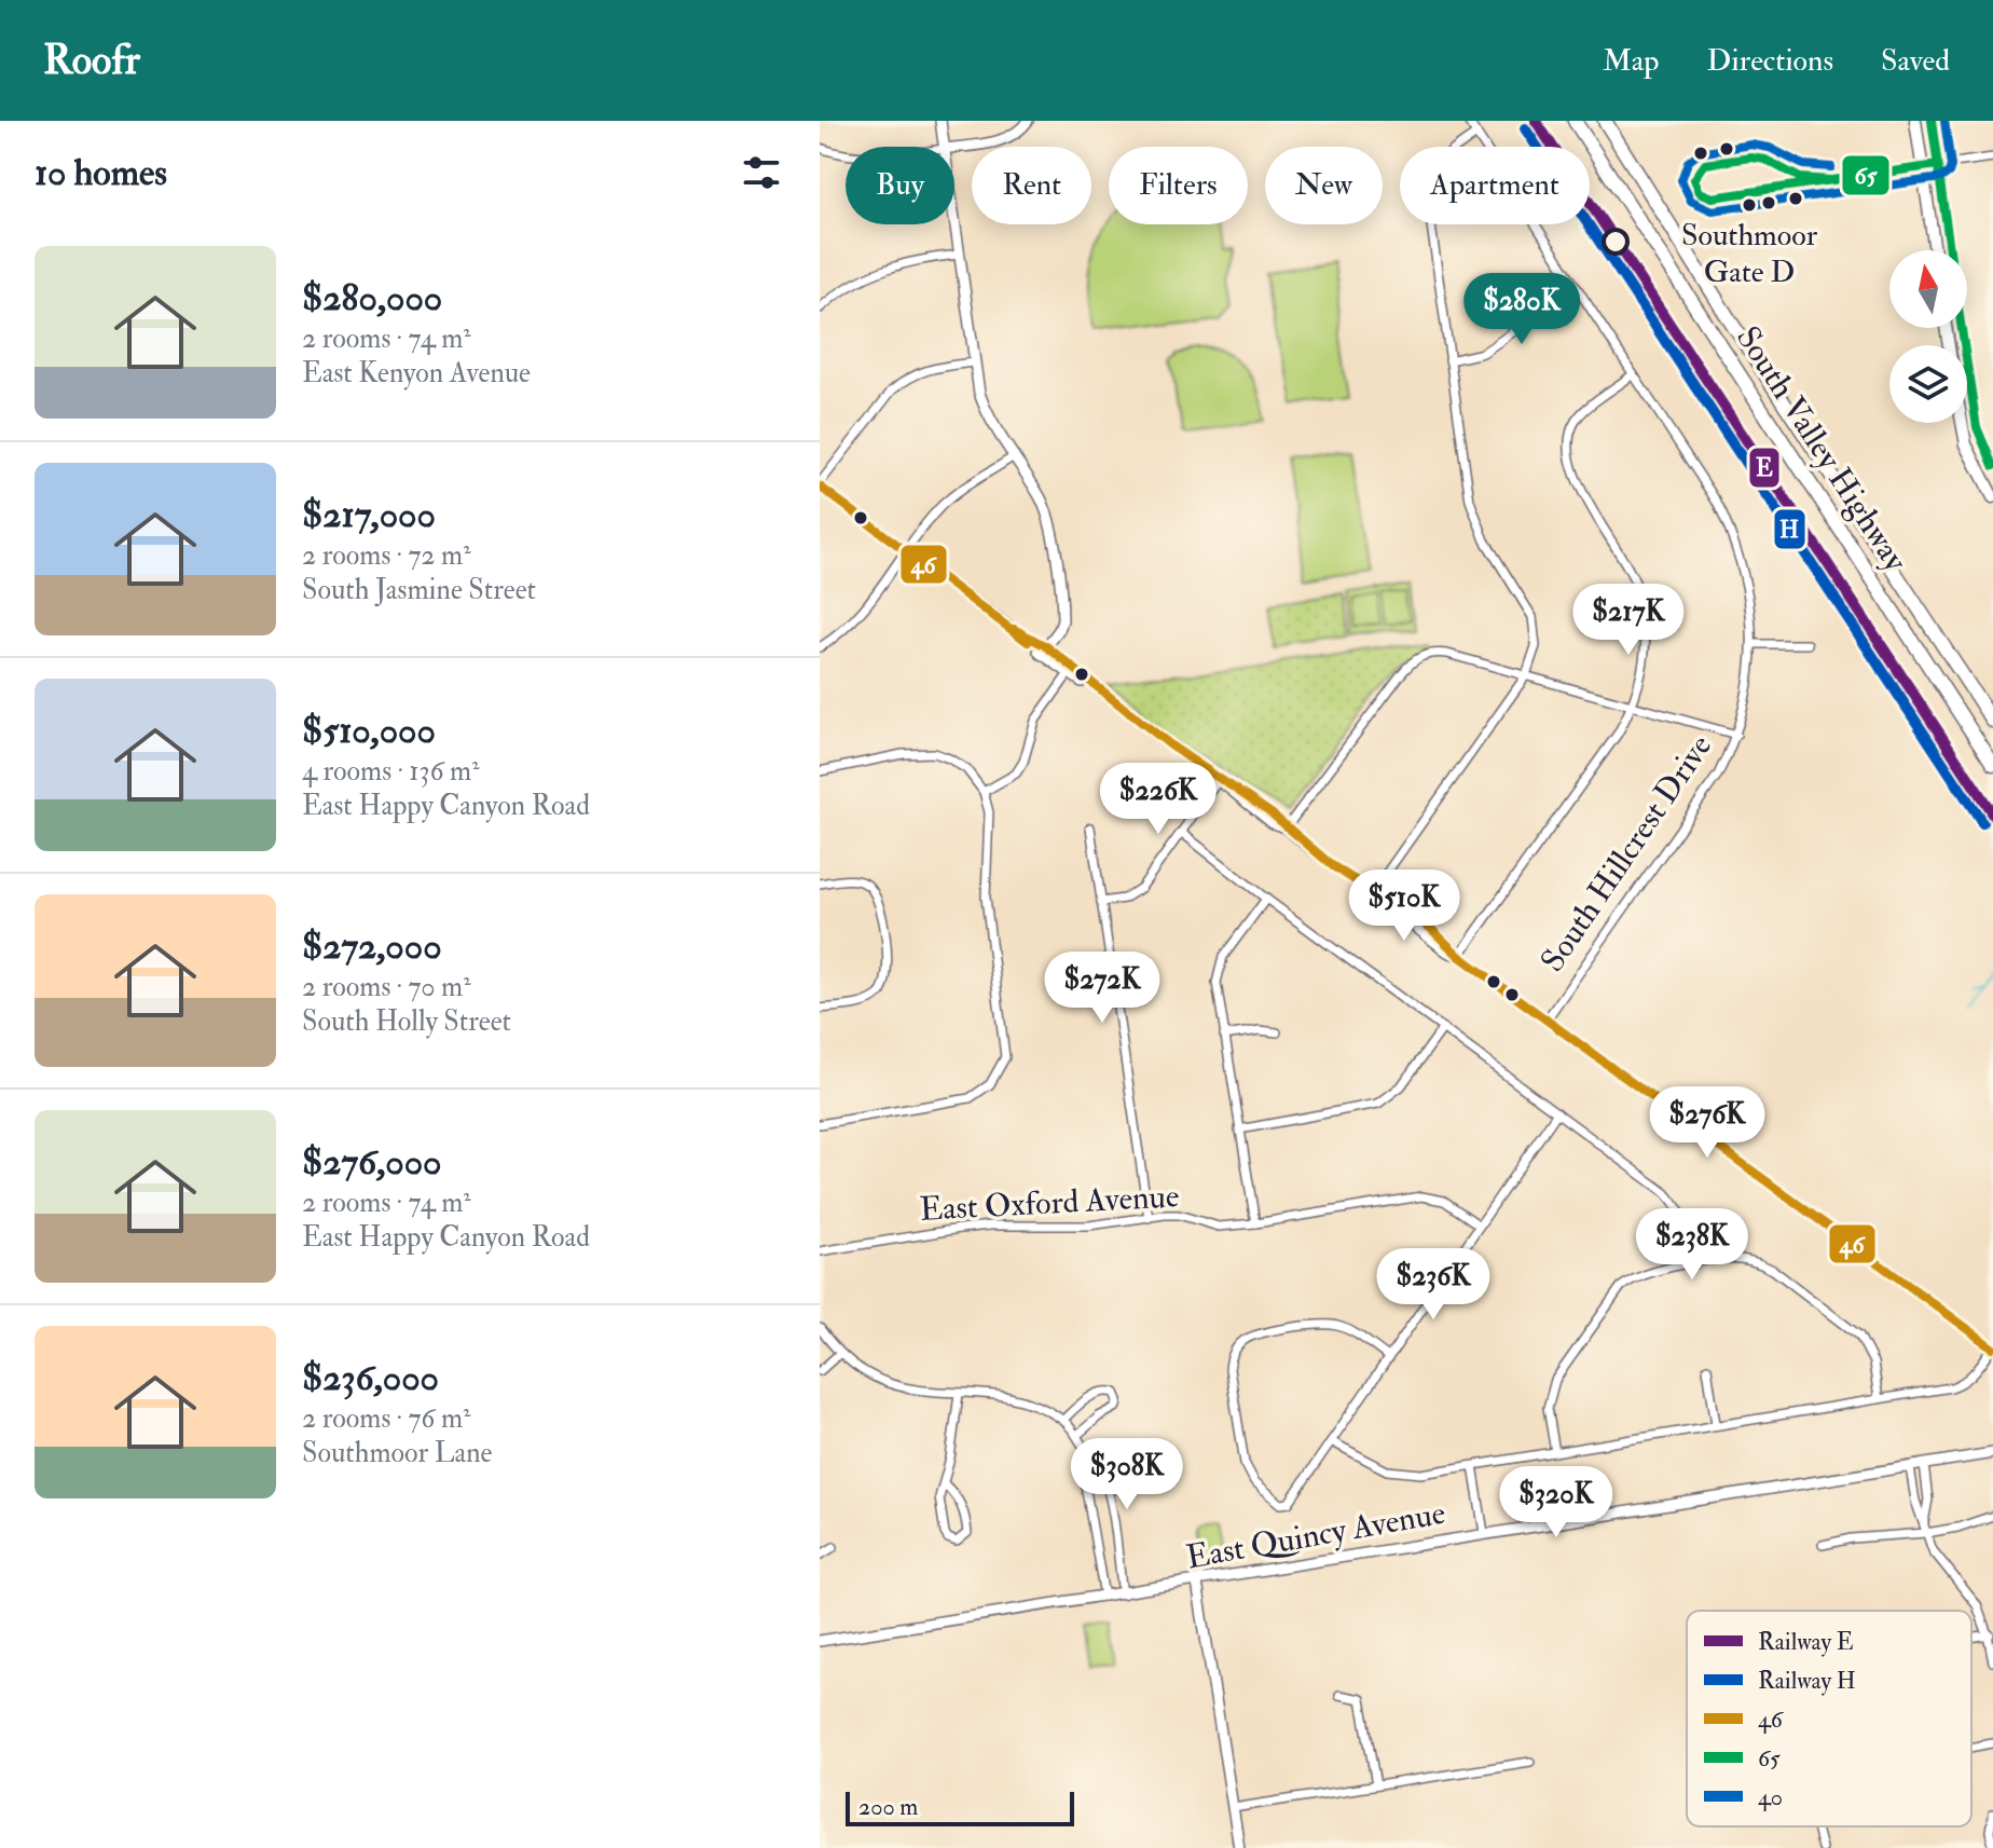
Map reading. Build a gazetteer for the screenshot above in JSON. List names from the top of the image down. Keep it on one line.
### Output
{"streets":{"highway":["South Valley Highway"],"street":["South Hillcrest Drive","East Oxford Avenue","East Quincy Avenue"]},"places":["Southmoor Gate D"],"lines":["rail line E","transit line 65","transit line 40","rail line H","transit line 46"],"legend":["Railway E","Railway H","46","65","40"],"scale_bar":"200 m","north":"top","page":{"header":"Roofr","nav":["Map","Directions","Saved"],"heading":"10 homes","chip":["Buy","Rent","Filters","New","Apartment"],"list":[{"name":"$280,000","note":"2 rooms · 74 m² · East Kenyon Avenue"},{"name":"$217,000","note":"2 rooms · 72 m² · South Jasmine Street"},{"name":"$510,000","note":"4 rooms · 136 m² · East Happy Canyon Road"},{"name":"$272,000","note":"2 rooms · 70 m² · South Holly Street"},{"name":"$276,000","note":"2 rooms · 74 m² · East Happy Canyon Road"},{"name":"$236,000","note":"2 rooms · 76 m² · Southmoor Lane"}],"price":["$280K","$217K","$226K","$510K","$272K","$276K","$238K","$236K","$308K","$320K"],"scale":"200 m"}}
